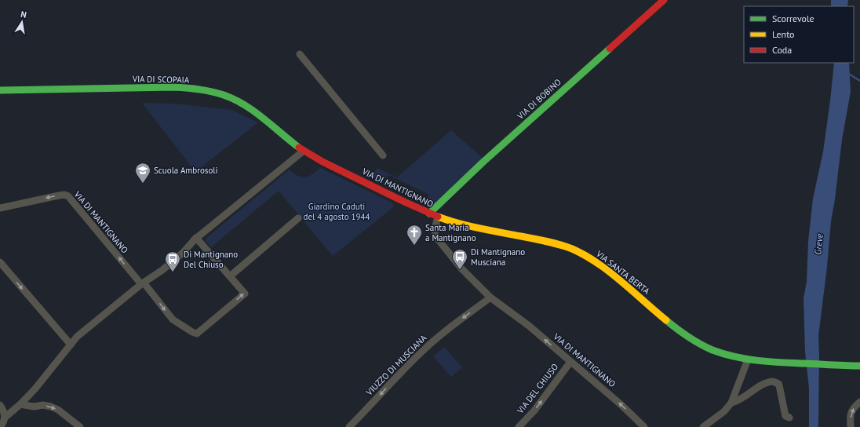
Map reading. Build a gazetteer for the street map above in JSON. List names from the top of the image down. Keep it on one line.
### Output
{"streets":{"street":["VIA DI SCOPAIA","VIA DI BOBINO","VIA DI MANTIGNANO","VIA SANTA BERTA","VIUZZO DI MUSCIANA","VIA DEL CHIUSO"]},"crossings":[["VIA DI SCOPAIA","VIA DI MANTIGNANO"],["VIA DI BOBINO","VIA DI MANTIGNANO"],["VIA DI MANTIGNANO","VIA SANTA BERTA"],["VIA DI MANTIGNANO","VIUZZO DI MUSCIANA"],["VIA DI MANTIGNANO","VIA DEL CHIUSO"]],"one_way":["VIUZZO DI MUSCIANA","VIA DEL CHIUSO"],"water":["Greve"],"parks":["Giardino Caduti del 4 agosto 1944"],"places":{"school or university":["Scuola Ambrosoli"],"church":["Santa Maria a Mantignano"],"bus stop":["Di Mantignano Musciana","Di Mantignano Del Chiuso"]},"legend":["Scorrevole","Lento","Coda"],"north":"top"}
